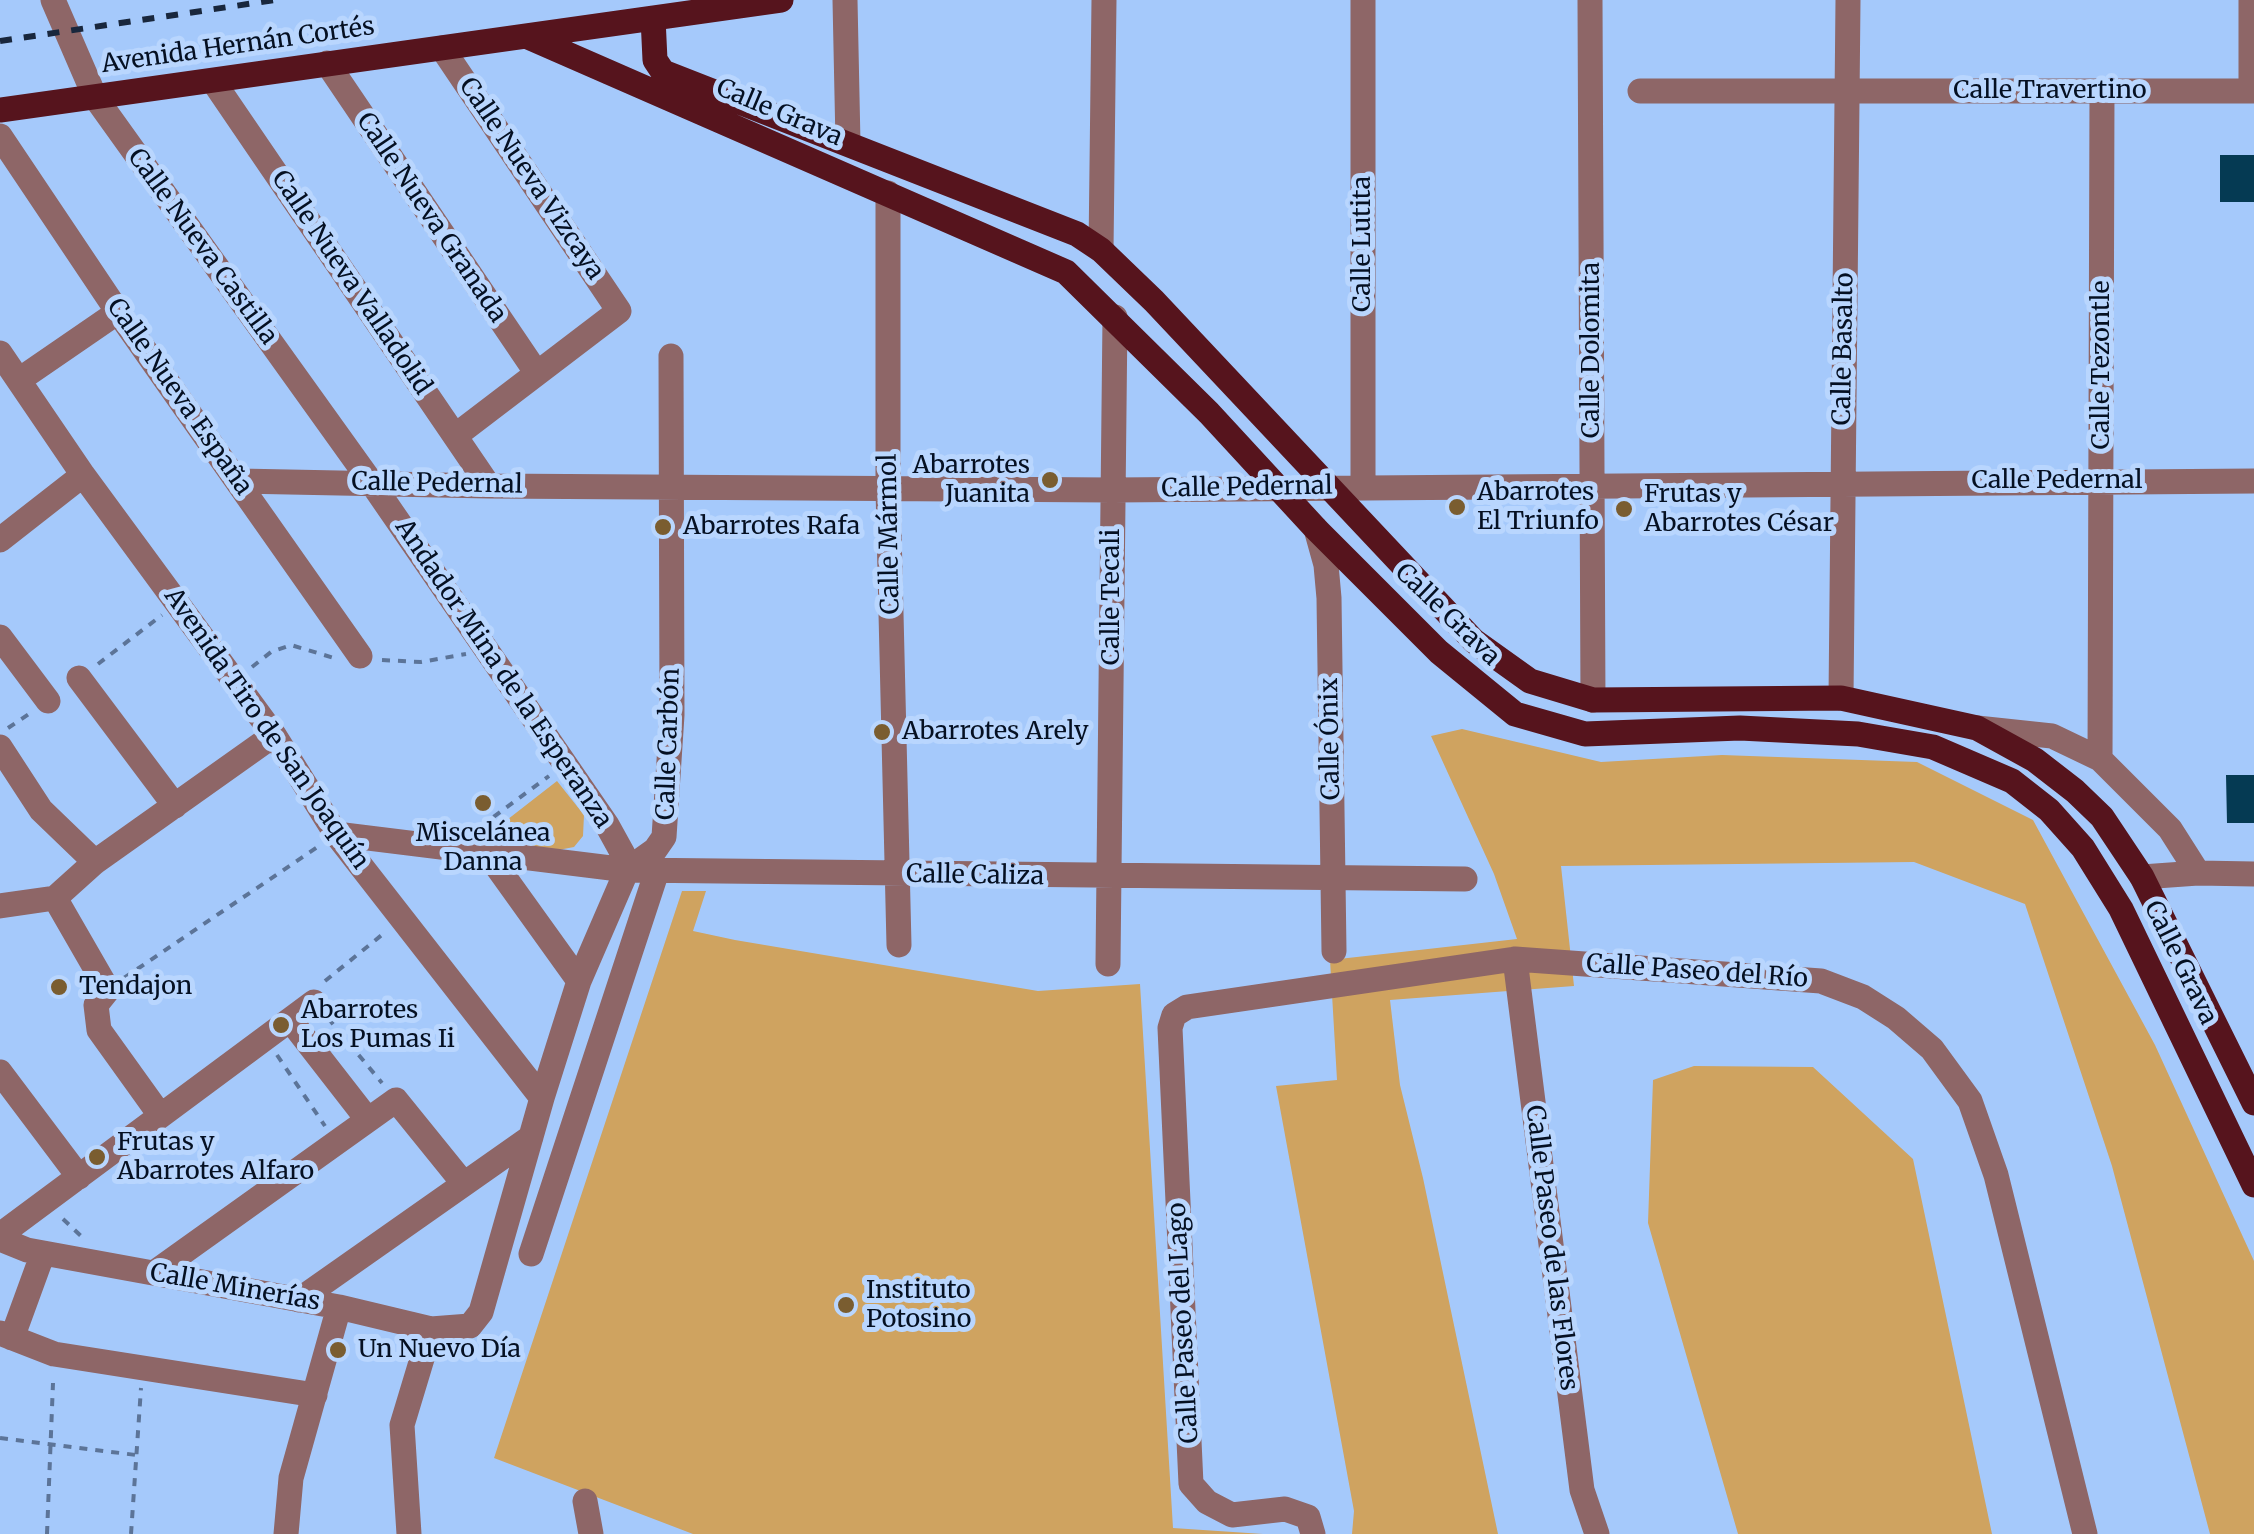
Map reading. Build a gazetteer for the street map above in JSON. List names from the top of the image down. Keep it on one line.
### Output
{"streets":{"main road":["Avenida Hernán Cortés","Calle Grava"],"street":["Calle Travertino","Calle Nueva Vizcaya","Calle Nueva Granada","Calle Lutita","Calle Nueva Castilla","Calle Nueva Valladolid","Calle Basalto","Calle Dolomita","Calle Tezontle","Calle Nueva España","Calle Pedernal","Calle Mármol","Calle Tecali","Andador Mina de la Esperanza","Avenida Tiro de San Joaquín","Calle Ónix","Calle Carbón","Calle Caliza","Calle Paseo del Río","Calle Paseo de las Flores","Calle Minerías","Calle Paseo del Lago"]},"crossings":[["Avenida Hernán Cortés","Calle Grava"],["Avenida Hernán Cortés","Calle Nueva Vizcaya"],["Avenida Hernán Cortés","Calle Nueva Granada"],["Avenida Hernán Cortés","Calle Nueva Castilla"],["Avenida Hernán Cortés","Calle Nueva Valladolid"],["Calle Travertino","Calle Basalto"],["Calle Travertino","Calle Tezontle"],["Calle Grava","Calle Basalto"],["Calle Grava","Calle Dolomita"],["Calle Grava","Calle Pedernal"],["Calle Grava","Calle Mármol"],["Calle Grava","Calle Tecali"],["Calle Grava","Calle Ónix"],["Calle Nueva Vizcaya","Calle Nueva Granada"],["Calle Lutita","Calle Pedernal"],["Calle Nueva Castilla","Calle Pedernal"],["Calle Nueva Castilla","Andador Mina de la Esperanza"],["Calle Nueva Valladolid","Calle Pedernal"],["Calle Basalto","Calle Pedernal"],["Calle Dolomita","Calle Pedernal"],["Calle Tezontle","Calle Pedernal"],["Calle Nueva España","Calle Pedernal"],["Calle Pedernal","Calle Mármol"],["Calle Pedernal","Calle Tecali"],["Calle Pedernal","Andador Mina de la Esperanza"],["Calle Pedernal","Calle Carbón"],["Calle Mármol","Calle Caliza"],["Calle Tecali","Calle Caliza"],["Andador Mina de la Esperanza","Calle Carbón"],["Andador Mina de la Esperanza","Calle Caliza"],["Avenida Tiro de San Joaquín","Calle Carbón"],["Avenida Tiro de San Joaquín","Calle Caliza"],["Calle Ónix","Calle Caliza"],["Calle Carbón","Calle Caliza"],["Calle Carbón","Calle Minerías"],["Calle Paseo del Río","Calle Paseo de las Flores"],["Calle Paseo del Río","Calle Paseo del Lago"]],"places":["Abarrotes Juanita","Abarrotes El Triunfo","Frutas y Abarrotes César","Abarrotes Rafa","Abarrotes Arely","Miscelánea Danna","Tendajon","Abarrotes Los Pumas Ii","Frutas y Abarrotes Alfaro","Instituto Potosino","Un Nuevo Día"]}
